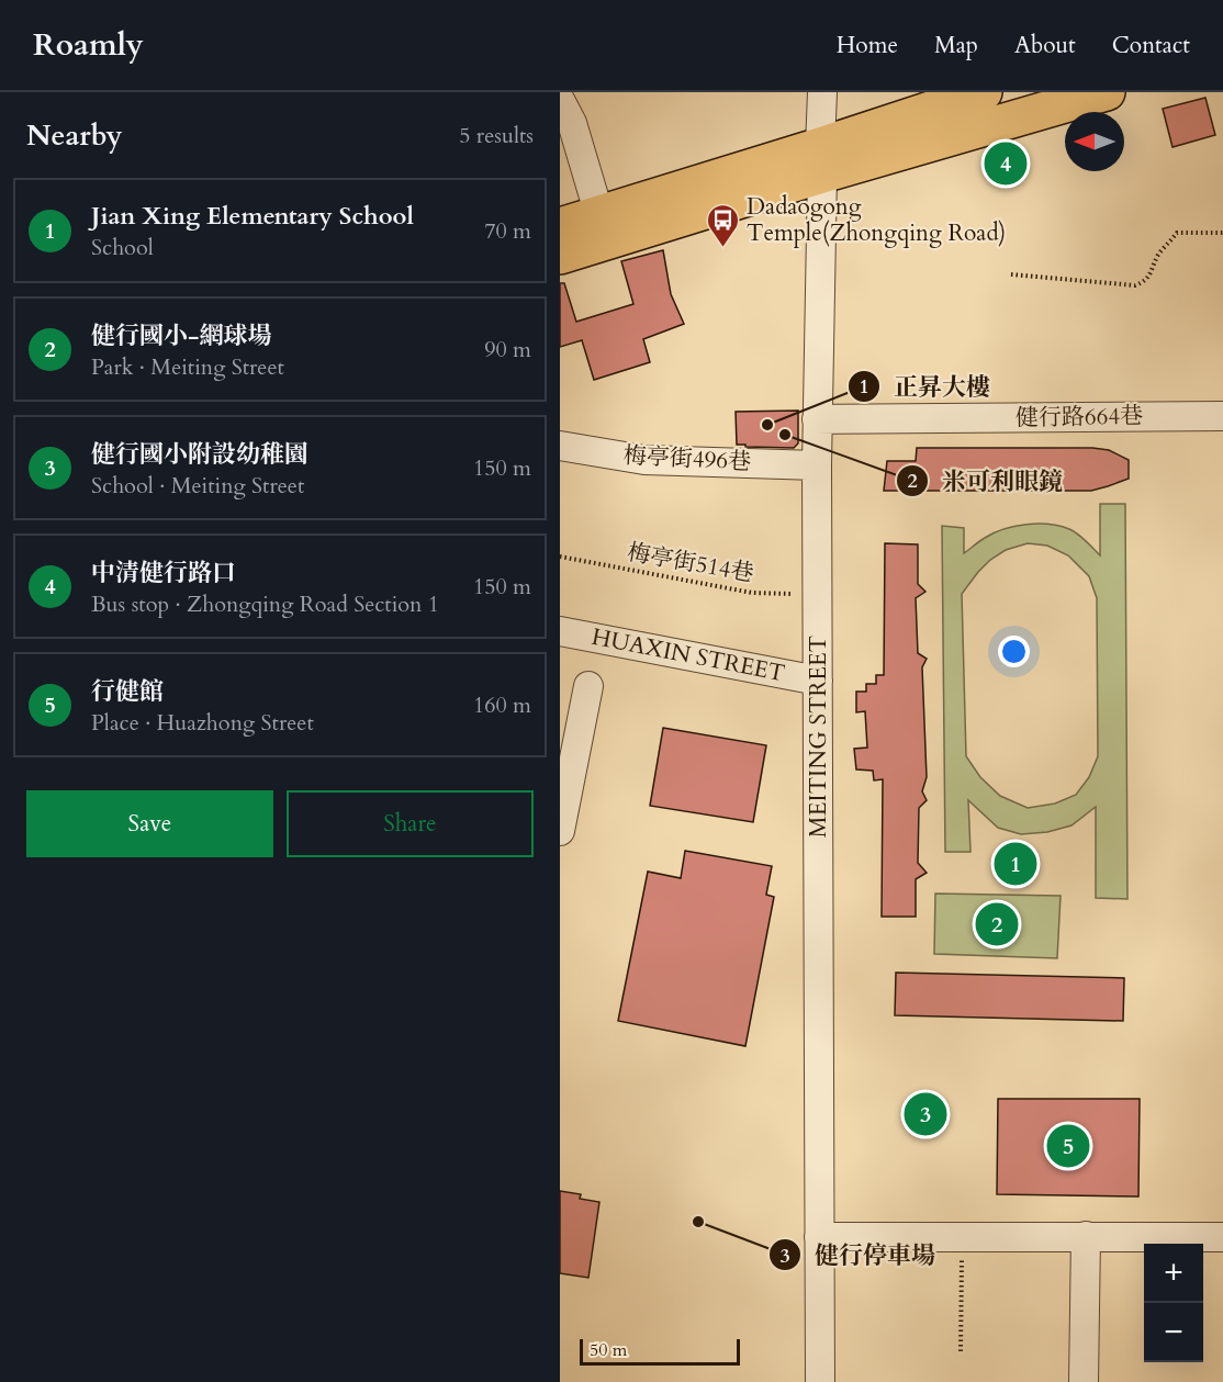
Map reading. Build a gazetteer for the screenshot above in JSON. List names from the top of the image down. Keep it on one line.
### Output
{"streets":{"street":["健行路664巷","梅亭街496巷","HUAXIN STREET","MEITING STREET"],"path":["梅亭街514巷"]},"crossings":[["健行路664巷","MEITING STREET"],["梅亭街496巷","MEITING STREET"],["梅亭街514巷","MEITING STREET"],["HUAXIN STREET","MEITING STREET"]],"places":{"bus stop":["Dadaogong Temple(Zhongqing Road)"],"other":["正昇大樓","米可利眼鏡","健行停車場"]},"scale_bar":"50 m","north":"left","page":{"header":"Roamly","nav":["Home","Map","About","Contact"],"heading":["Nearby","5 results"],"pins":["4","1","2","3","5"],"list":[{"mark":"1","name":"Jian Xing Elementary School","note":"School","value":"70 m"},{"mark":"2","name":"健行國小-網球場","note":"Park · Meiting Street","value":"90 m"},{"mark":"3","name":"健行國小附設幼稚園","note":"School · Meiting Street","value":"150 m"},{"mark":"4","name":"中清健行路口","note":"Bus stop · Zhongqing Road Section 1","value":"150 m"},{"mark":"5","name":"行健館","note":"Place · Huazhong Street","value":"160 m"}],"buttons":["Save","Share"],"map_buttons":["+","−"],"scale":"50 m"}}
